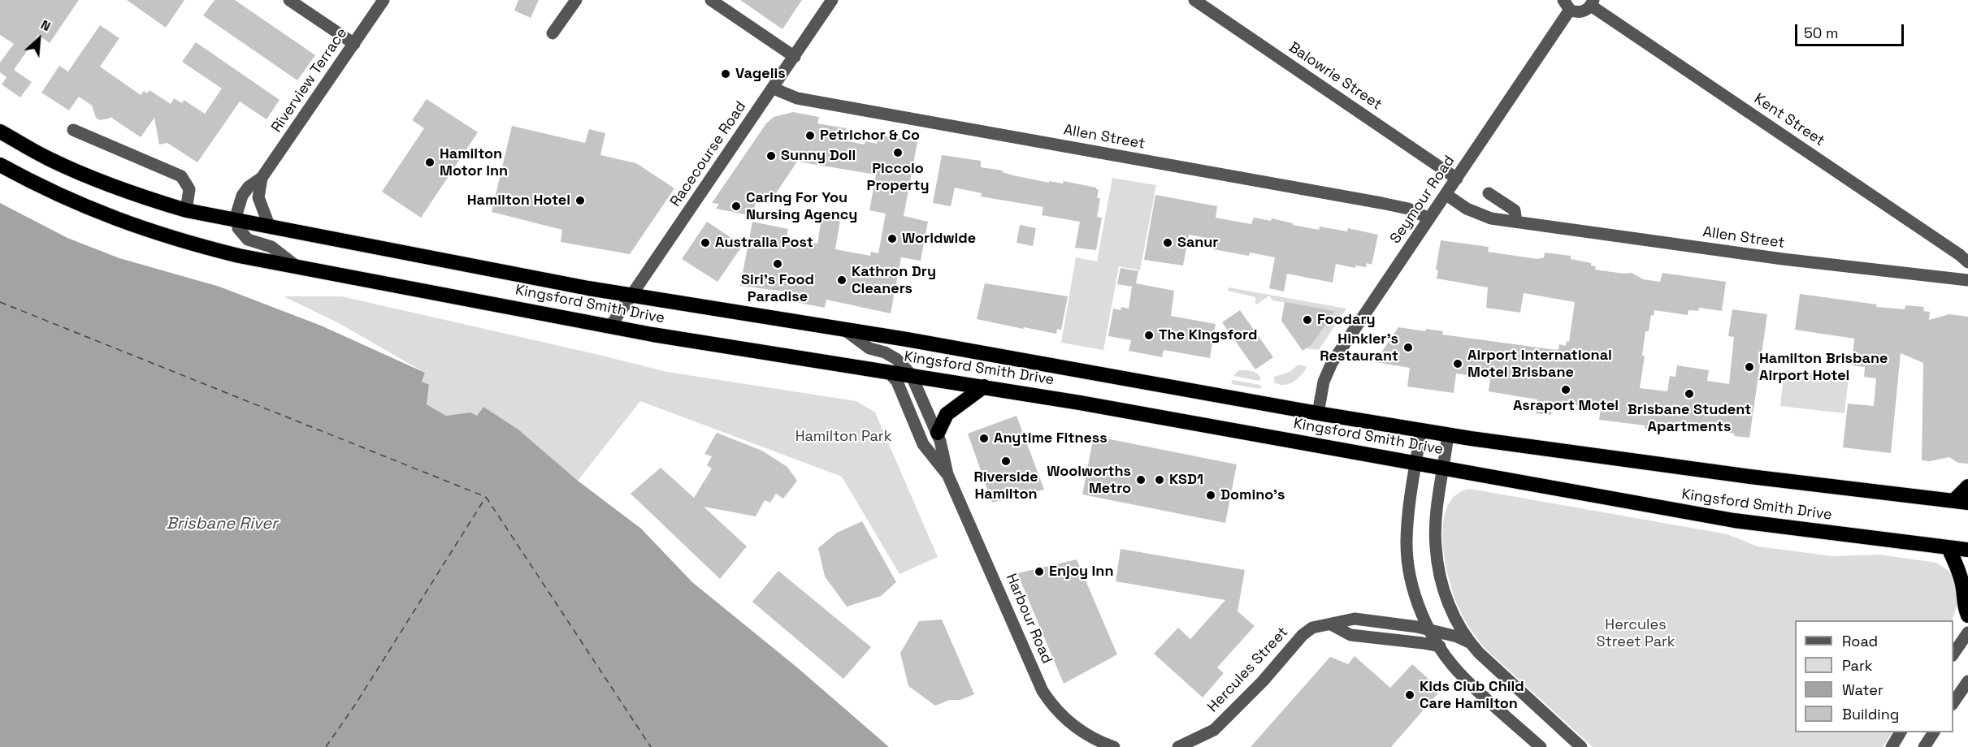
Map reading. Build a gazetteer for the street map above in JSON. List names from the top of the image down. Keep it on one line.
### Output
{"streets":{"highway":["Kingsford Smith Drive"],"street":["Balowrie Street","Riverview Terrace","Kent Street","Allen Street","Racecourse Road","Seymour Road","Harbour Road","Hercules Street"]},"crossings":[["Balowrie Street","Seymour Road"],["Riverview Terrace","Kingsford Smith Drive"],["Allen Street","Racecourse Road"],["Allen Street","Seymour Road"],["Racecourse Road","Kingsford Smith Drive"],["Seymour Road","Kingsford Smith Drive"],["Kingsford Smith Drive","Harbour Road"],["Kingsford Smith Drive","Hercules Street"]],"water":["Brisbane River"],"parks":["Hamilton Park","Hercules Street Park"],"places":["Vagelis","Petrichor & Co","Piccolo Property","Sunny Doll","Hamilton Motor Inn","Hamilton Hotel","Caring For You Nursing Agency","Worldwide","Australia Post","Sanur","Siri's Food Paradise","Kathron Dry Cleaners","Foodary","The Kingsford","Hinkler's Restaurant","Airport International Motel Brisbane","Hamilton Brisbane Airport Hotel","Asraport Motel","Brisbane Student Apartments","Anytime Fitness","Riverside Hamilton","Woolworths Metro","KSD1","Domino's","Enjoy Inn","Kids Club Child Care Hamilton"],"legend":["Road","Park","Water","Building"],"scale_bar":"50 m","north":"top right"}
